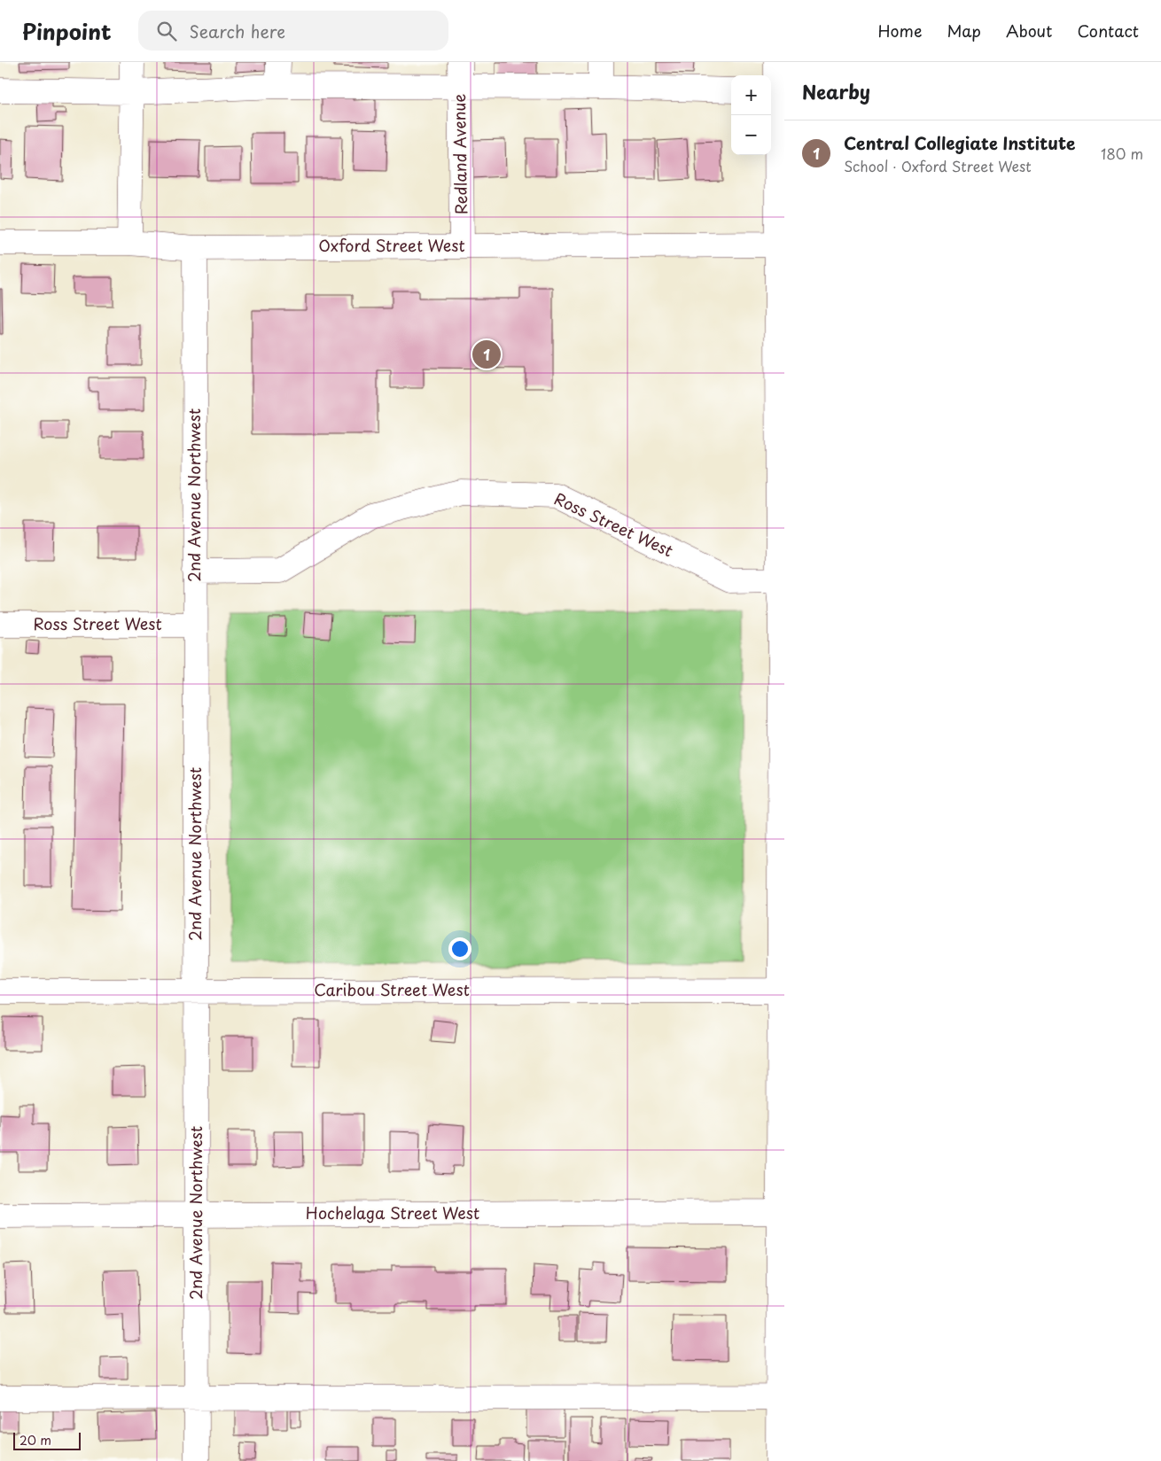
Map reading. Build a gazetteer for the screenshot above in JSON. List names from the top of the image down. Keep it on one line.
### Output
{"streets":{"street":["Redland Avenue","Oxford Street West","2nd Avenue Northwest","Ross Street West","Caribou Street West","Hochelaga Street West"]},"crossings":[["Redland Avenue","Oxford Street West"],["Oxford Street West","2nd Avenue Northwest"],["2nd Avenue Northwest","Ross Street West"],["2nd Avenue Northwest","Caribou Street West"],["2nd Avenue Northwest","Hochelaga Street West"]],"scale_bar":"20 m","page":{"header":"Pinpoint","search":"Search here","nav":["Home","Map","About","Contact"],"heading":"Nearby","map_buttons":["+","−"],"list":[{"mark":"1","name":"Central Collegiate Institute","note":"School · Oxford Street West","value":"180 m"}],"pins":"1","scale":"20 m"}}
